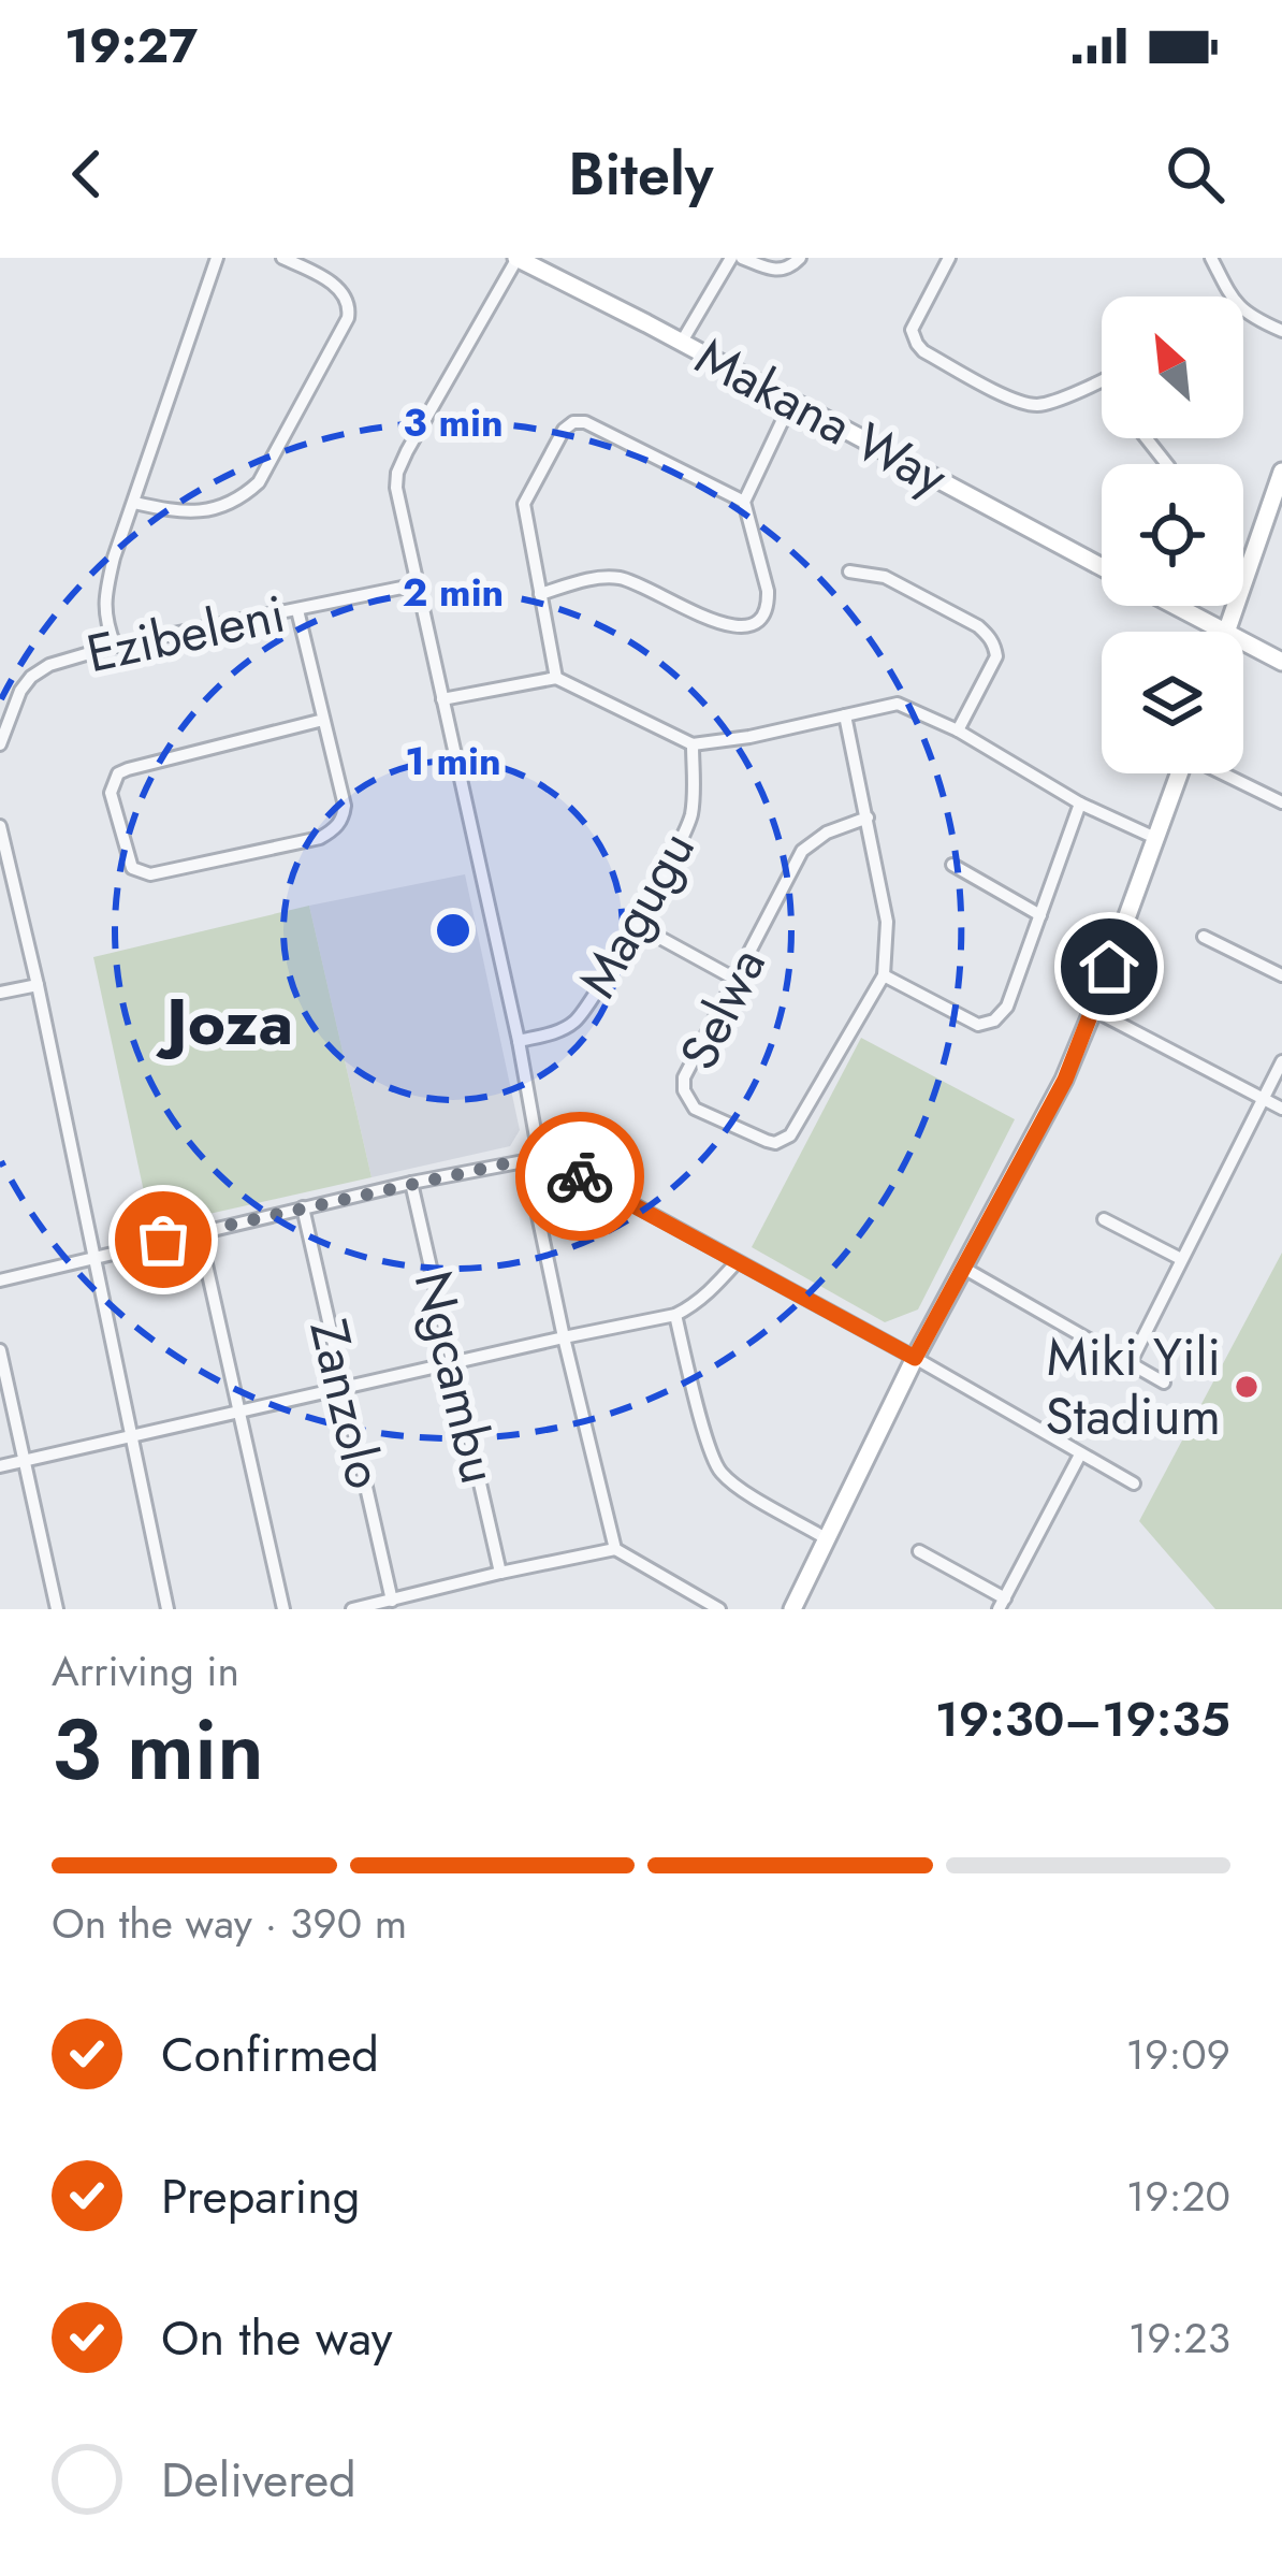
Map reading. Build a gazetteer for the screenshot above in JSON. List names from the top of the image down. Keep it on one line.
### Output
{"streets":{"street":["Makana Way","Ezibeleni","Magugu","Selwa","Ngcambu","Zanzolo"]},"districts":["Joza"],"places":["Miki Yili Stadium"],"north":"top left","page":{"status":"19:27","header":"Bitely","heading":["3 min","Arriving in","19:30–19:35"],"bar":"On the way · 390 m","list":[["Confirmed","19:09"],["Preparing","19:20"],["On the way","19:23"],"Delivered"]},"rings":["3 min","2 min","1 min"]}
